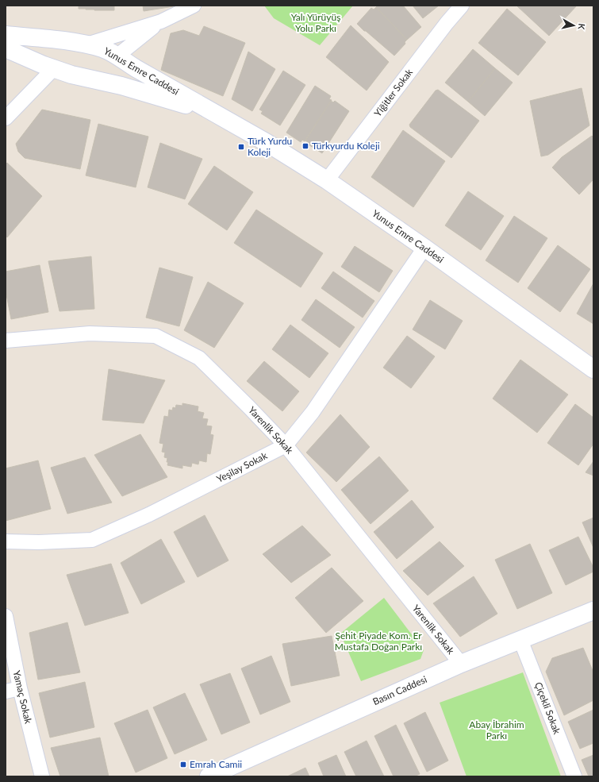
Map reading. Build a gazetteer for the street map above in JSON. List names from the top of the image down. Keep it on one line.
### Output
{"streets":{"main road":["Yunus Emre Caddesi","Basın Caddesi"],"street":["Yiğitler Sokak","Yarenlik Sokak","Yeşilay Sokak","Yamaç Sokak","Çiçekli Sokak"]},"crossings":[["Yunus Emre Caddesi","Yiğitler Sokak"],["Yunus Emre Caddesi","Yeşilay Sokak"],["Yarenlik Sokak","Yeşilay Sokak"],["Yarenlik Sokak","Basın Caddesi"],["Basın Caddesi","Çiçekli Sokak"]],"parks":["Yalı Yürüyüş Yolu Parkı","Şehit Piyade Kom. Er Mustafa Doğan Parkı","Abay İbrahim Parkı"],"places":{"transit":["Türkyurdu Koleji","Türk Yurdu Koleji","Emrah Camii"]},"north":"right"}
